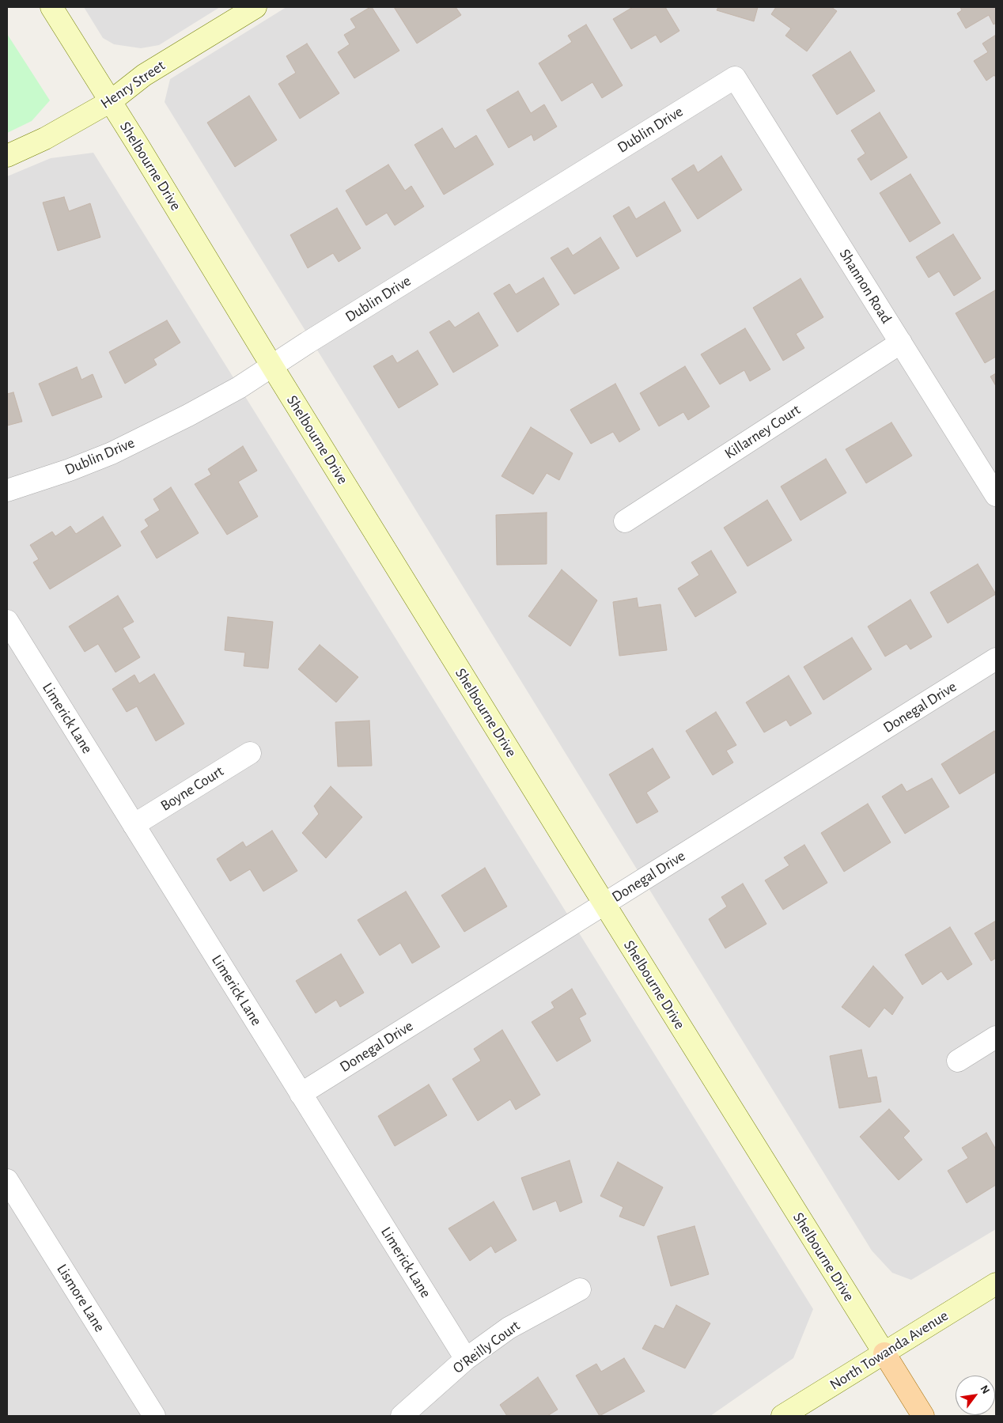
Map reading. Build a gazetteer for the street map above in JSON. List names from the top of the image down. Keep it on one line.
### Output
{"streets":{"main road":["Henry Street","Shelbourne Drive","North Towanda Avenue"],"street":["Dublin Drive","Shannon Road","Killarney Court","Donegal Drive","Limerick Lane","Boyne Court","Lismore Lane","O'Reilly Court"]},"crossings":[["Henry Street","Shelbourne Drive"],["Dublin Drive","Shelbourne Drive"],["Dublin Drive","Shannon Road"],["Shelbourne Drive","Donegal Drive"],["Shelbourne Drive","North Towanda Avenue"],["Shannon Road","Killarney Court"],["Donegal Drive","Limerick Lane"],["Limerick Lane","Boyne Court"],["Limerick Lane","O'Reilly Court"]],"north":"top right"}
